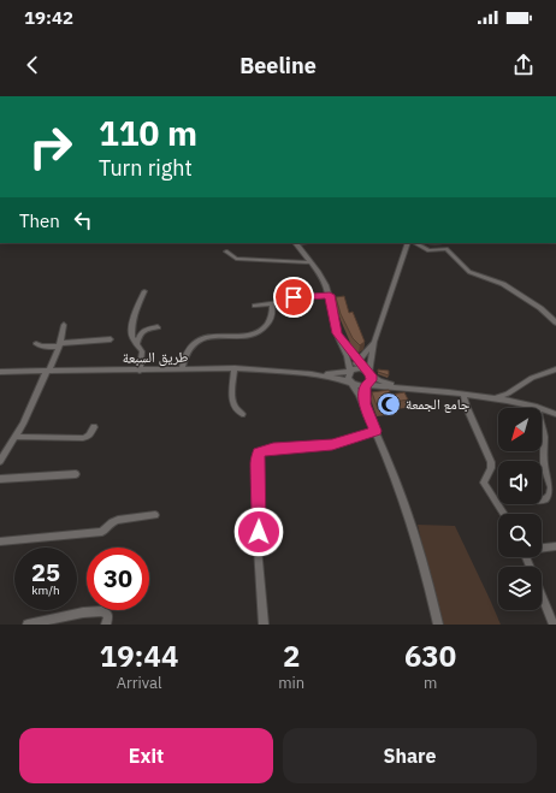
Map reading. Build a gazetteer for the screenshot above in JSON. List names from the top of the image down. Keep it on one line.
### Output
{"streets":{"street":["طريق السبعة"]},"places":{"mosque":["جامع الجمعة"]},"north":"bottom left","page":{"status":"19:42","header":"Beeline","turn":["110 m","Turn right"],"then":"Then","speed":"25 km/h","limit":"30","eta":["19:44","Arrival","2","min","630","m"],"buttons":["Exit","Share"]}}
